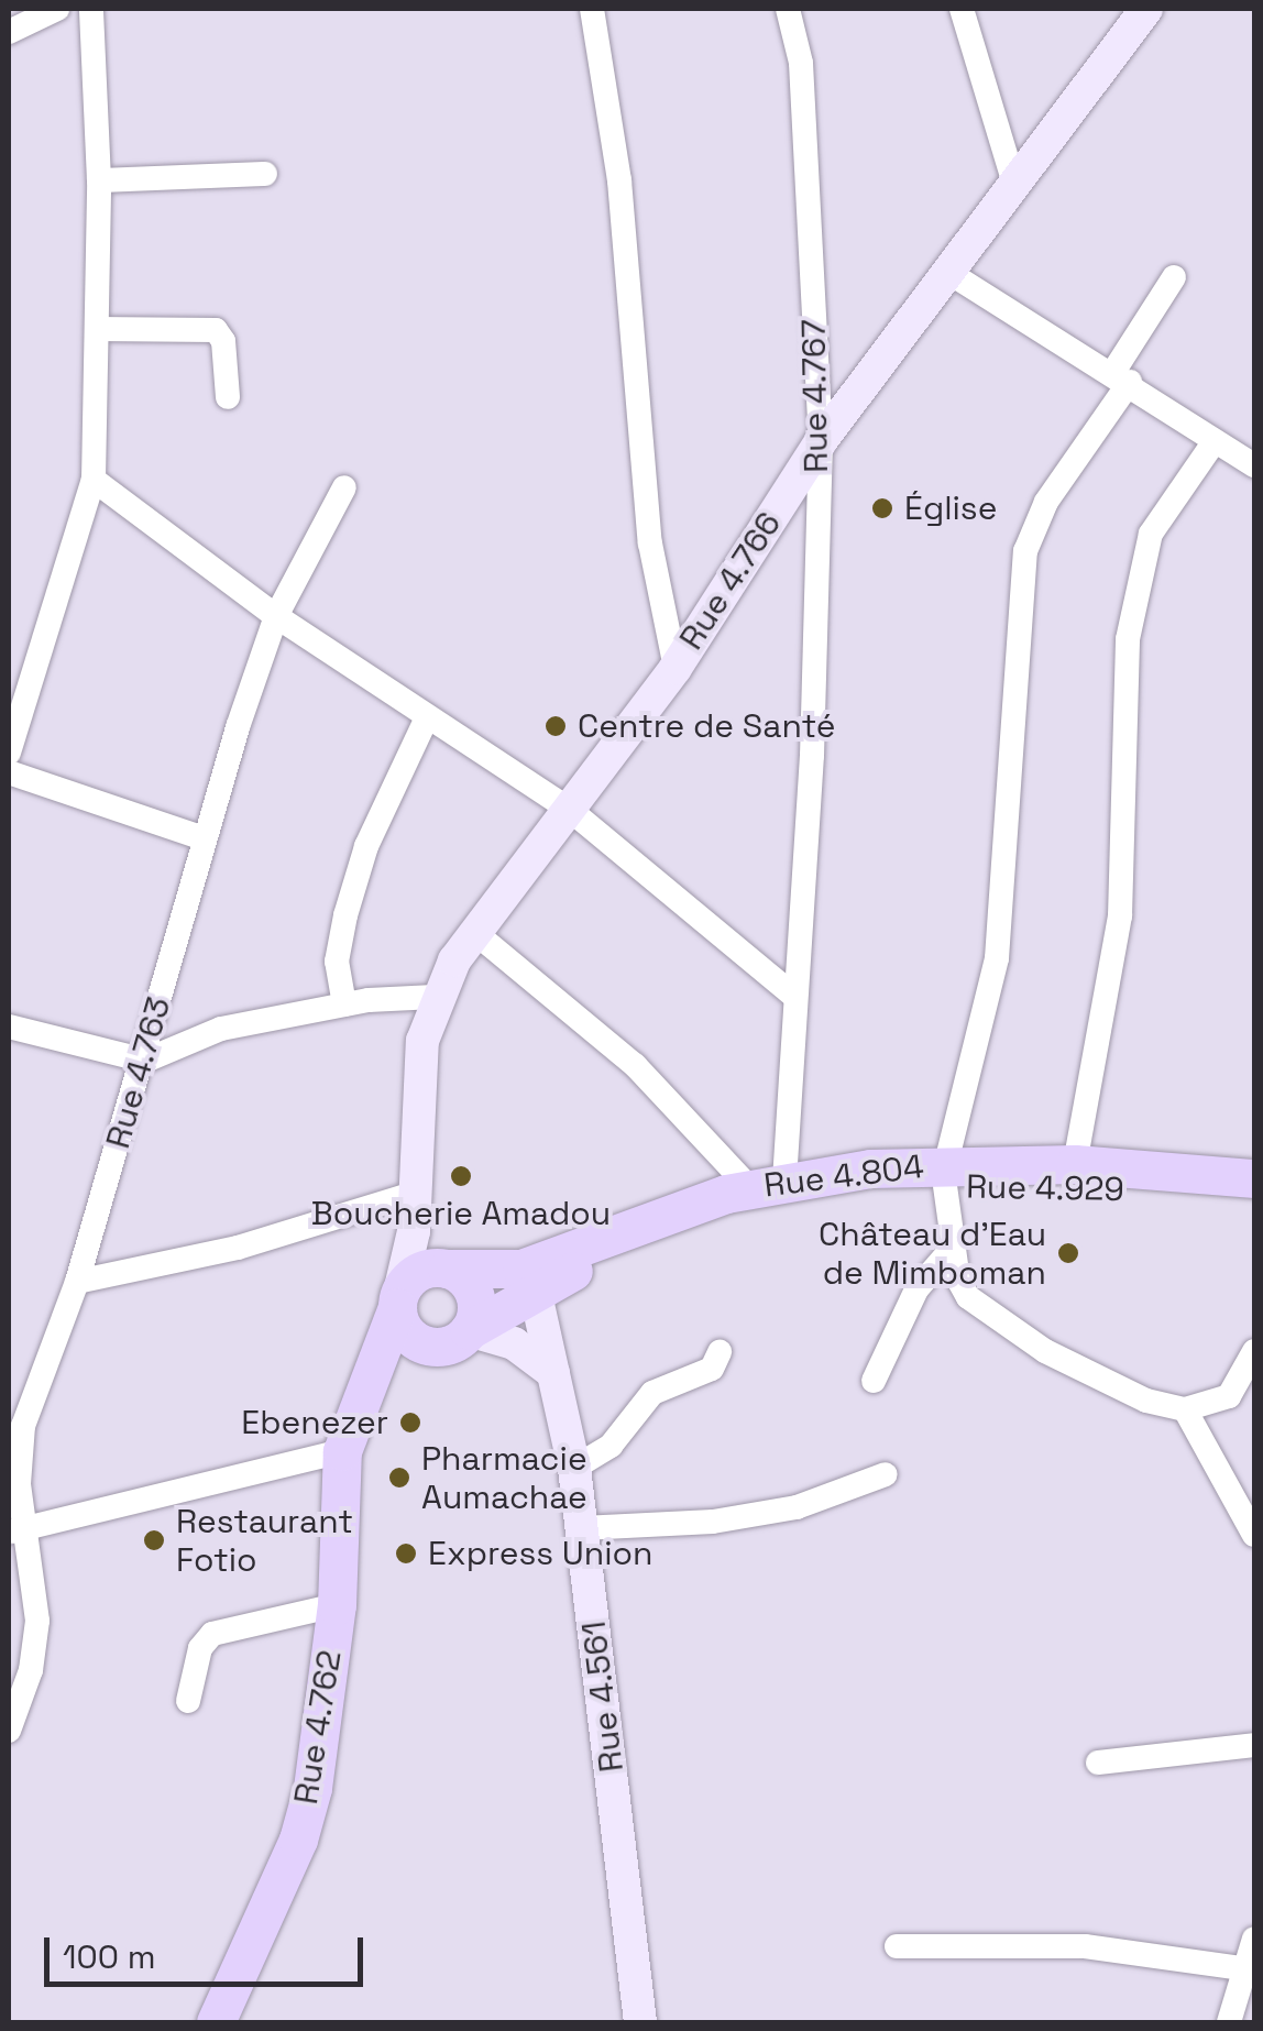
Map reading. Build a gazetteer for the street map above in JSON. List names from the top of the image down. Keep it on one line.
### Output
{"streets":{"main road":["Rue 4.804","Rue 4.929","Rue 4.762"],"street":["Rue 4.767","Rue 4.766","Rue 4.763","Rue 4.561"]},"crossings":[["Rue 4.767","Rue 4.766"],["Rue 4.767","Rue 4.804"],["Rue 4.766","Rue 4.804"],["Rue 4.766","Rue 4.929"],["Rue 4.766","Rue 4.762"],["Rue 4.804","Rue 4.929"],["Rue 4.804","Rue 4.762"],["Rue 4.929","Rue 4.561"],["Rue 4.929","Rue 4.762"]],"places":["Église","Centre de Santé","Boucherie Amadou","Château d'Eau de Mimboman","Ebenezer","Pharmacie Aumachae","Restaurant Fotio","Express Union"],"scale_bar":"100 m"}
